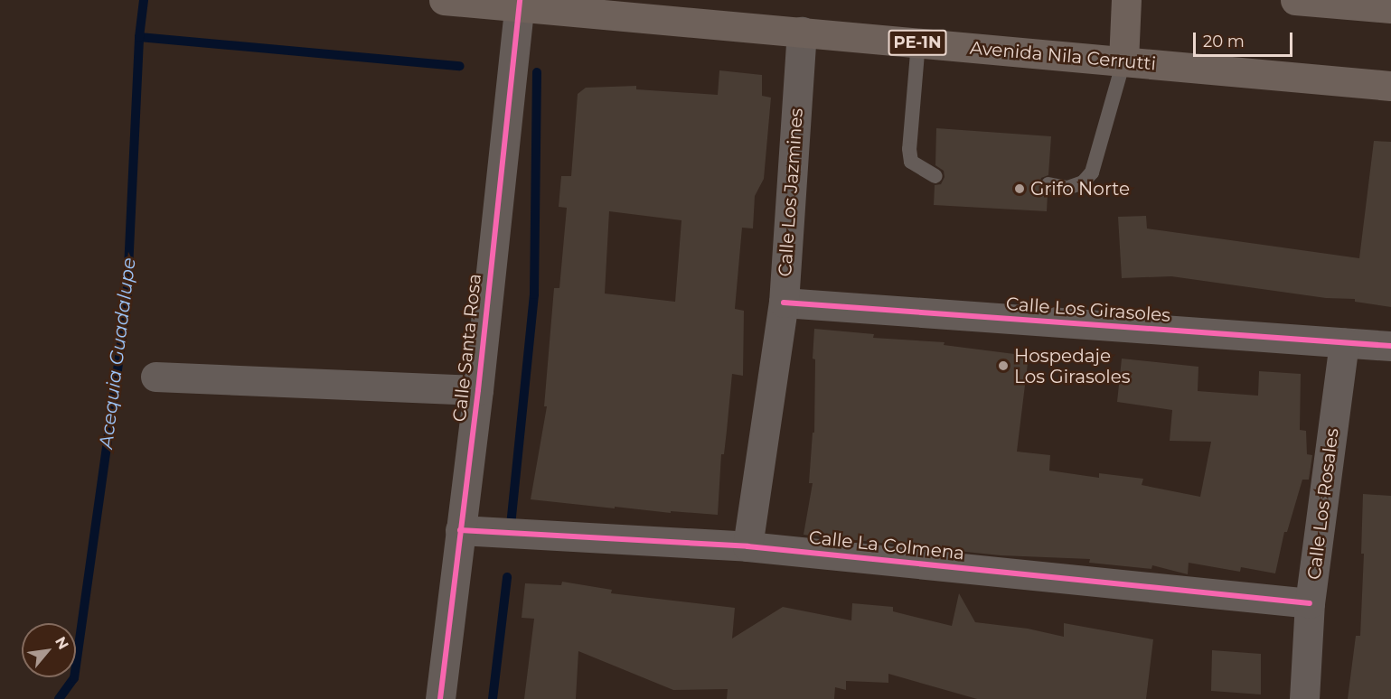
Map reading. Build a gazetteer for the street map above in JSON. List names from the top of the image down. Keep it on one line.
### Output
{"streets":{"highway":["PE-1N","Avenida Nila Cerrutti"],"street":["Calle Los Jazmines","Calle Los Girasoles","Calle Santa Rosa","Calle Los Rosales","Calle La Colmena"]},"crossings":[["Avenida Nila Cerrutti","Calle Los Jazmines"],["Avenida Nila Cerrutti","Calle Santa Rosa"],["Calle Los Jazmines","Calle Los Girasoles"],["Calle Los Jazmines","Calle La Colmena"],["Calle Los Girasoles","Calle Los Rosales"],["Calle Santa Rosa","Calle La Colmena"],["Calle Los Rosales","Calle La Colmena"]],"water":["Acequia Guadalupe"],"places":["Grifo Norte","Hospedaje Los Girasoles"],"scale_bar":"20 m","north":"top right"}
